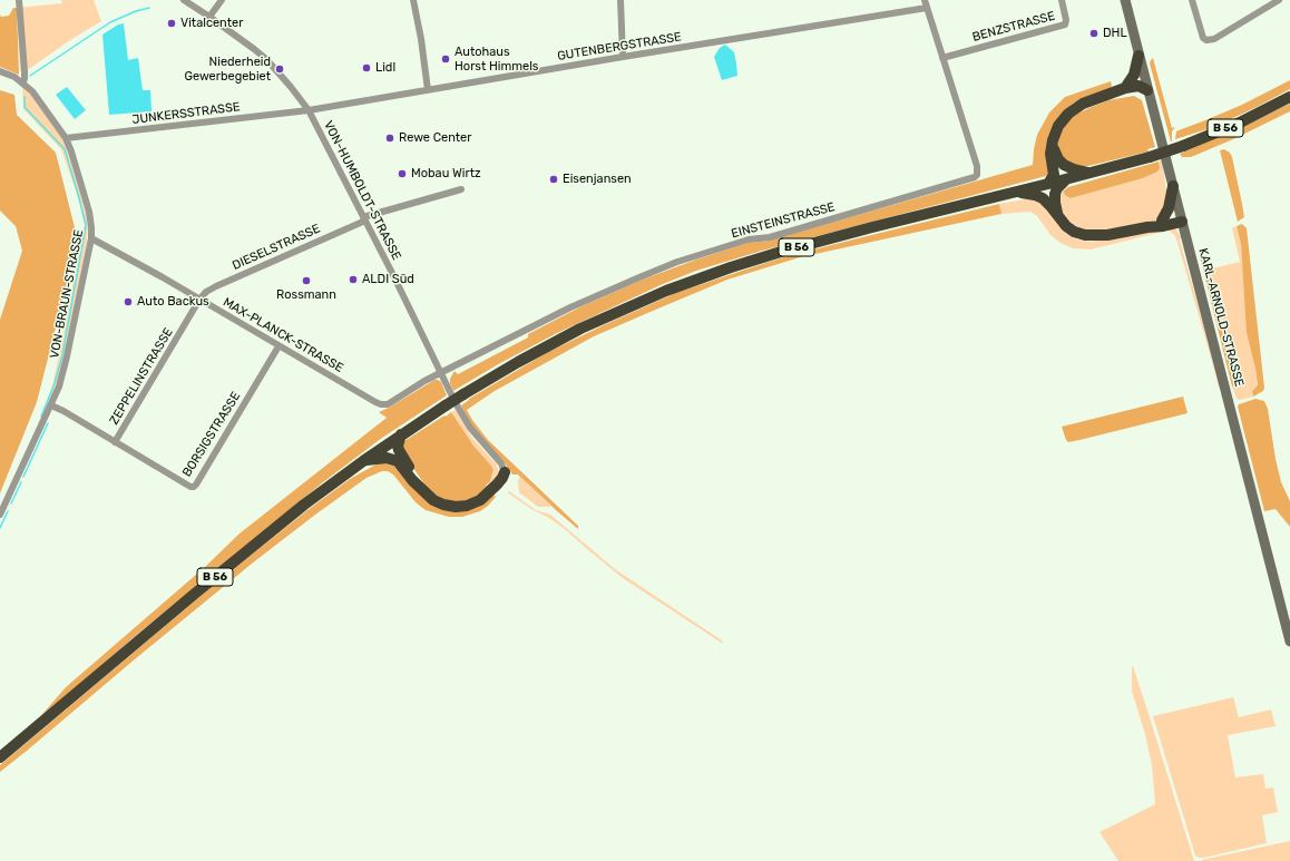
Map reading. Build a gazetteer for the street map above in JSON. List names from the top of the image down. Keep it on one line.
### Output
{"streets":{"highway":["B 56"],"main road":["KARL-ARNOLD-STRASSE"],"street":["BENZSTRASSE","GUTENBERGSTRASSE","JUNKERSSTRASSE","VON-HUMBOLDT-STRASSE","EINSTEINSTRASSE","DIESELSTRASSE","VON-BRAUN-STRASSE","MAX-PLANCK-STRASSE","ZEPPELINSTRASSE","BORSIGSTRASSE"]},"crossings":[["BENZSTRASSE","EINSTEINSTRASSE"],["GUTENBERGSTRASSE","JUNKERSSTRASSE"],["GUTENBERGSTRASSE","VON-HUMBOLDT-STRASSE"],["GUTENBERGSTRASSE","EINSTEINSTRASSE"],["JUNKERSSTRASSE","VON-HUMBOLDT-STRASSE"],["JUNKERSSTRASSE","VON-BRAUN-STRASSE"],["B 56","KARL-ARNOLD-STRASSE"],["VON-HUMBOLDT-STRASSE","EINSTEINSTRASSE"],["VON-HUMBOLDT-STRASSE","DIESELSTRASSE"],["VON-HUMBOLDT-STRASSE","MAX-PLANCK-STRASSE"],["EINSTEINSTRASSE","MAX-PLANCK-STRASSE"],["DIESELSTRASSE","MAX-PLANCK-STRASSE"],["DIESELSTRASSE","ZEPPELINSTRASSE"],["VON-BRAUN-STRASSE","MAX-PLANCK-STRASSE"],["VON-BRAUN-STRASSE","BORSIGSTRASSE"],["MAX-PLANCK-STRASSE","ZEPPELINSTRASSE"],["MAX-PLANCK-STRASSE","BORSIGSTRASSE"],["ZEPPELINSTRASSE","BORSIGSTRASSE"]],"places":["Vitalcenter","DHL","Autohaus Horst Himmels","Lidl","Niederheid Gewerbegebiet","Rewe Center","Mobau Wirtz","Eisenjansen","ALDI Süd","Rossmann","Auto Backus"]}
